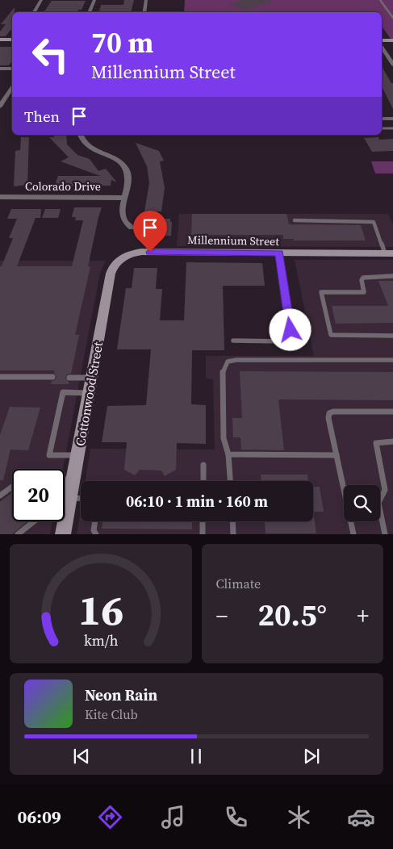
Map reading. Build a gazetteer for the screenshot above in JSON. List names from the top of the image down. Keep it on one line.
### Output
{"streets":{"street":["Colorado Drive","Millennium Street","Cottonwood Street"]},"crossings":[["Millennium Street","Cottonwood Street"]],"page":{"turn":["70 m","Millennium Street"],"then":"Then","limit":"20","trip":"06:10 · 1 min · 160 m","tile":"Climate","heat":["−","20.5°","+"],"song":["Neon Rain","Kite Club"],"tabs":"06:09","gauge":["16","km/h"]}}
